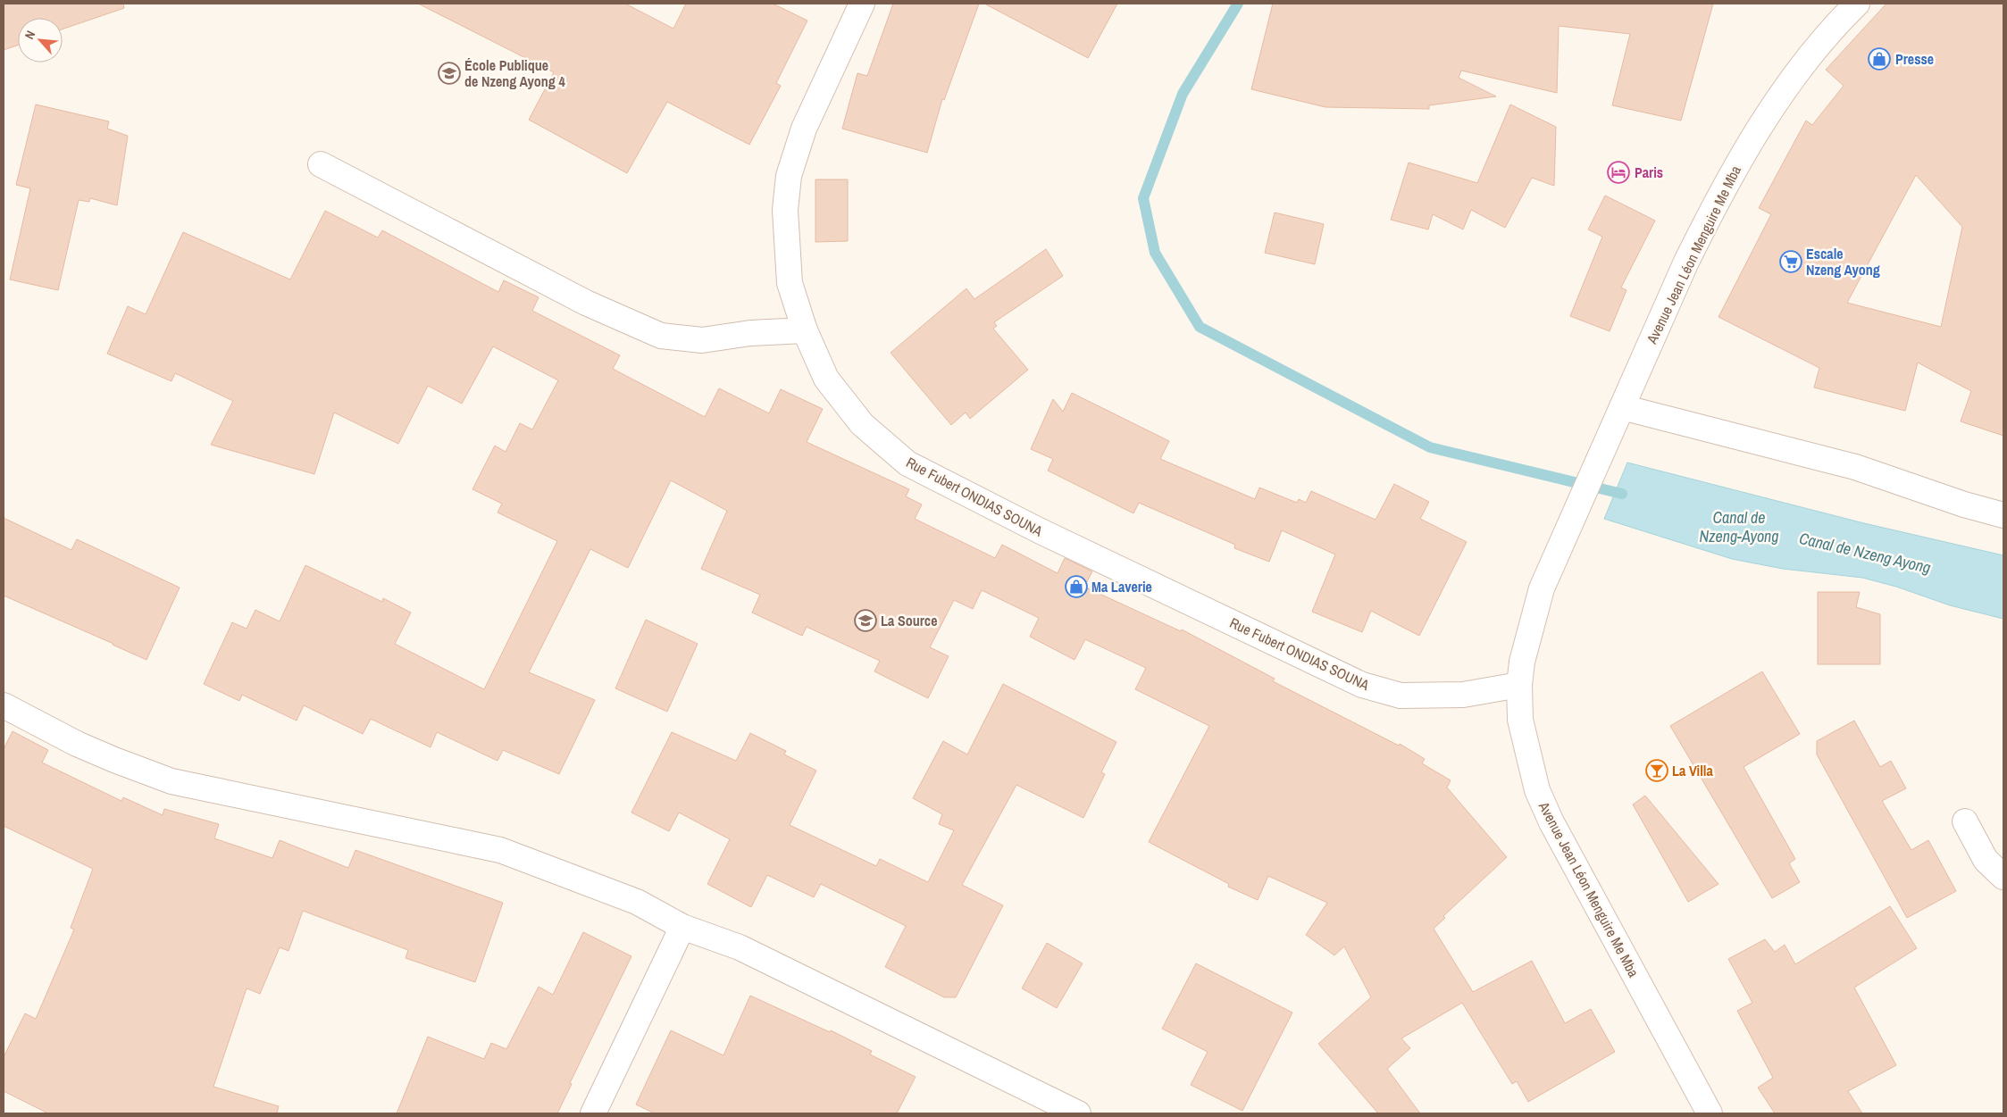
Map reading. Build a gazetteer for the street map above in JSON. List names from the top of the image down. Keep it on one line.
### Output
{"streets":{"street":["Avenue Jean Léon Menguire Me Mba","Rue Fubert ONDIAS SOUNA"]},"crossings":[["Avenue Jean Léon Menguire Me Mba","Rue Fubert ONDIAS SOUNA"]],"water":["Canal de Nzeng-Ayong","Canal de Nzeng Ayong"],"places":{"shop":["Presse","Ma Laverie"],"school or university":["École Publique de Nzeng Ayong 4","La Source"],"hotel":["Paris"],"supermarket":["Escale Nzeng Ayong"],"bar":["La Villa"]},"north":"top left"}
